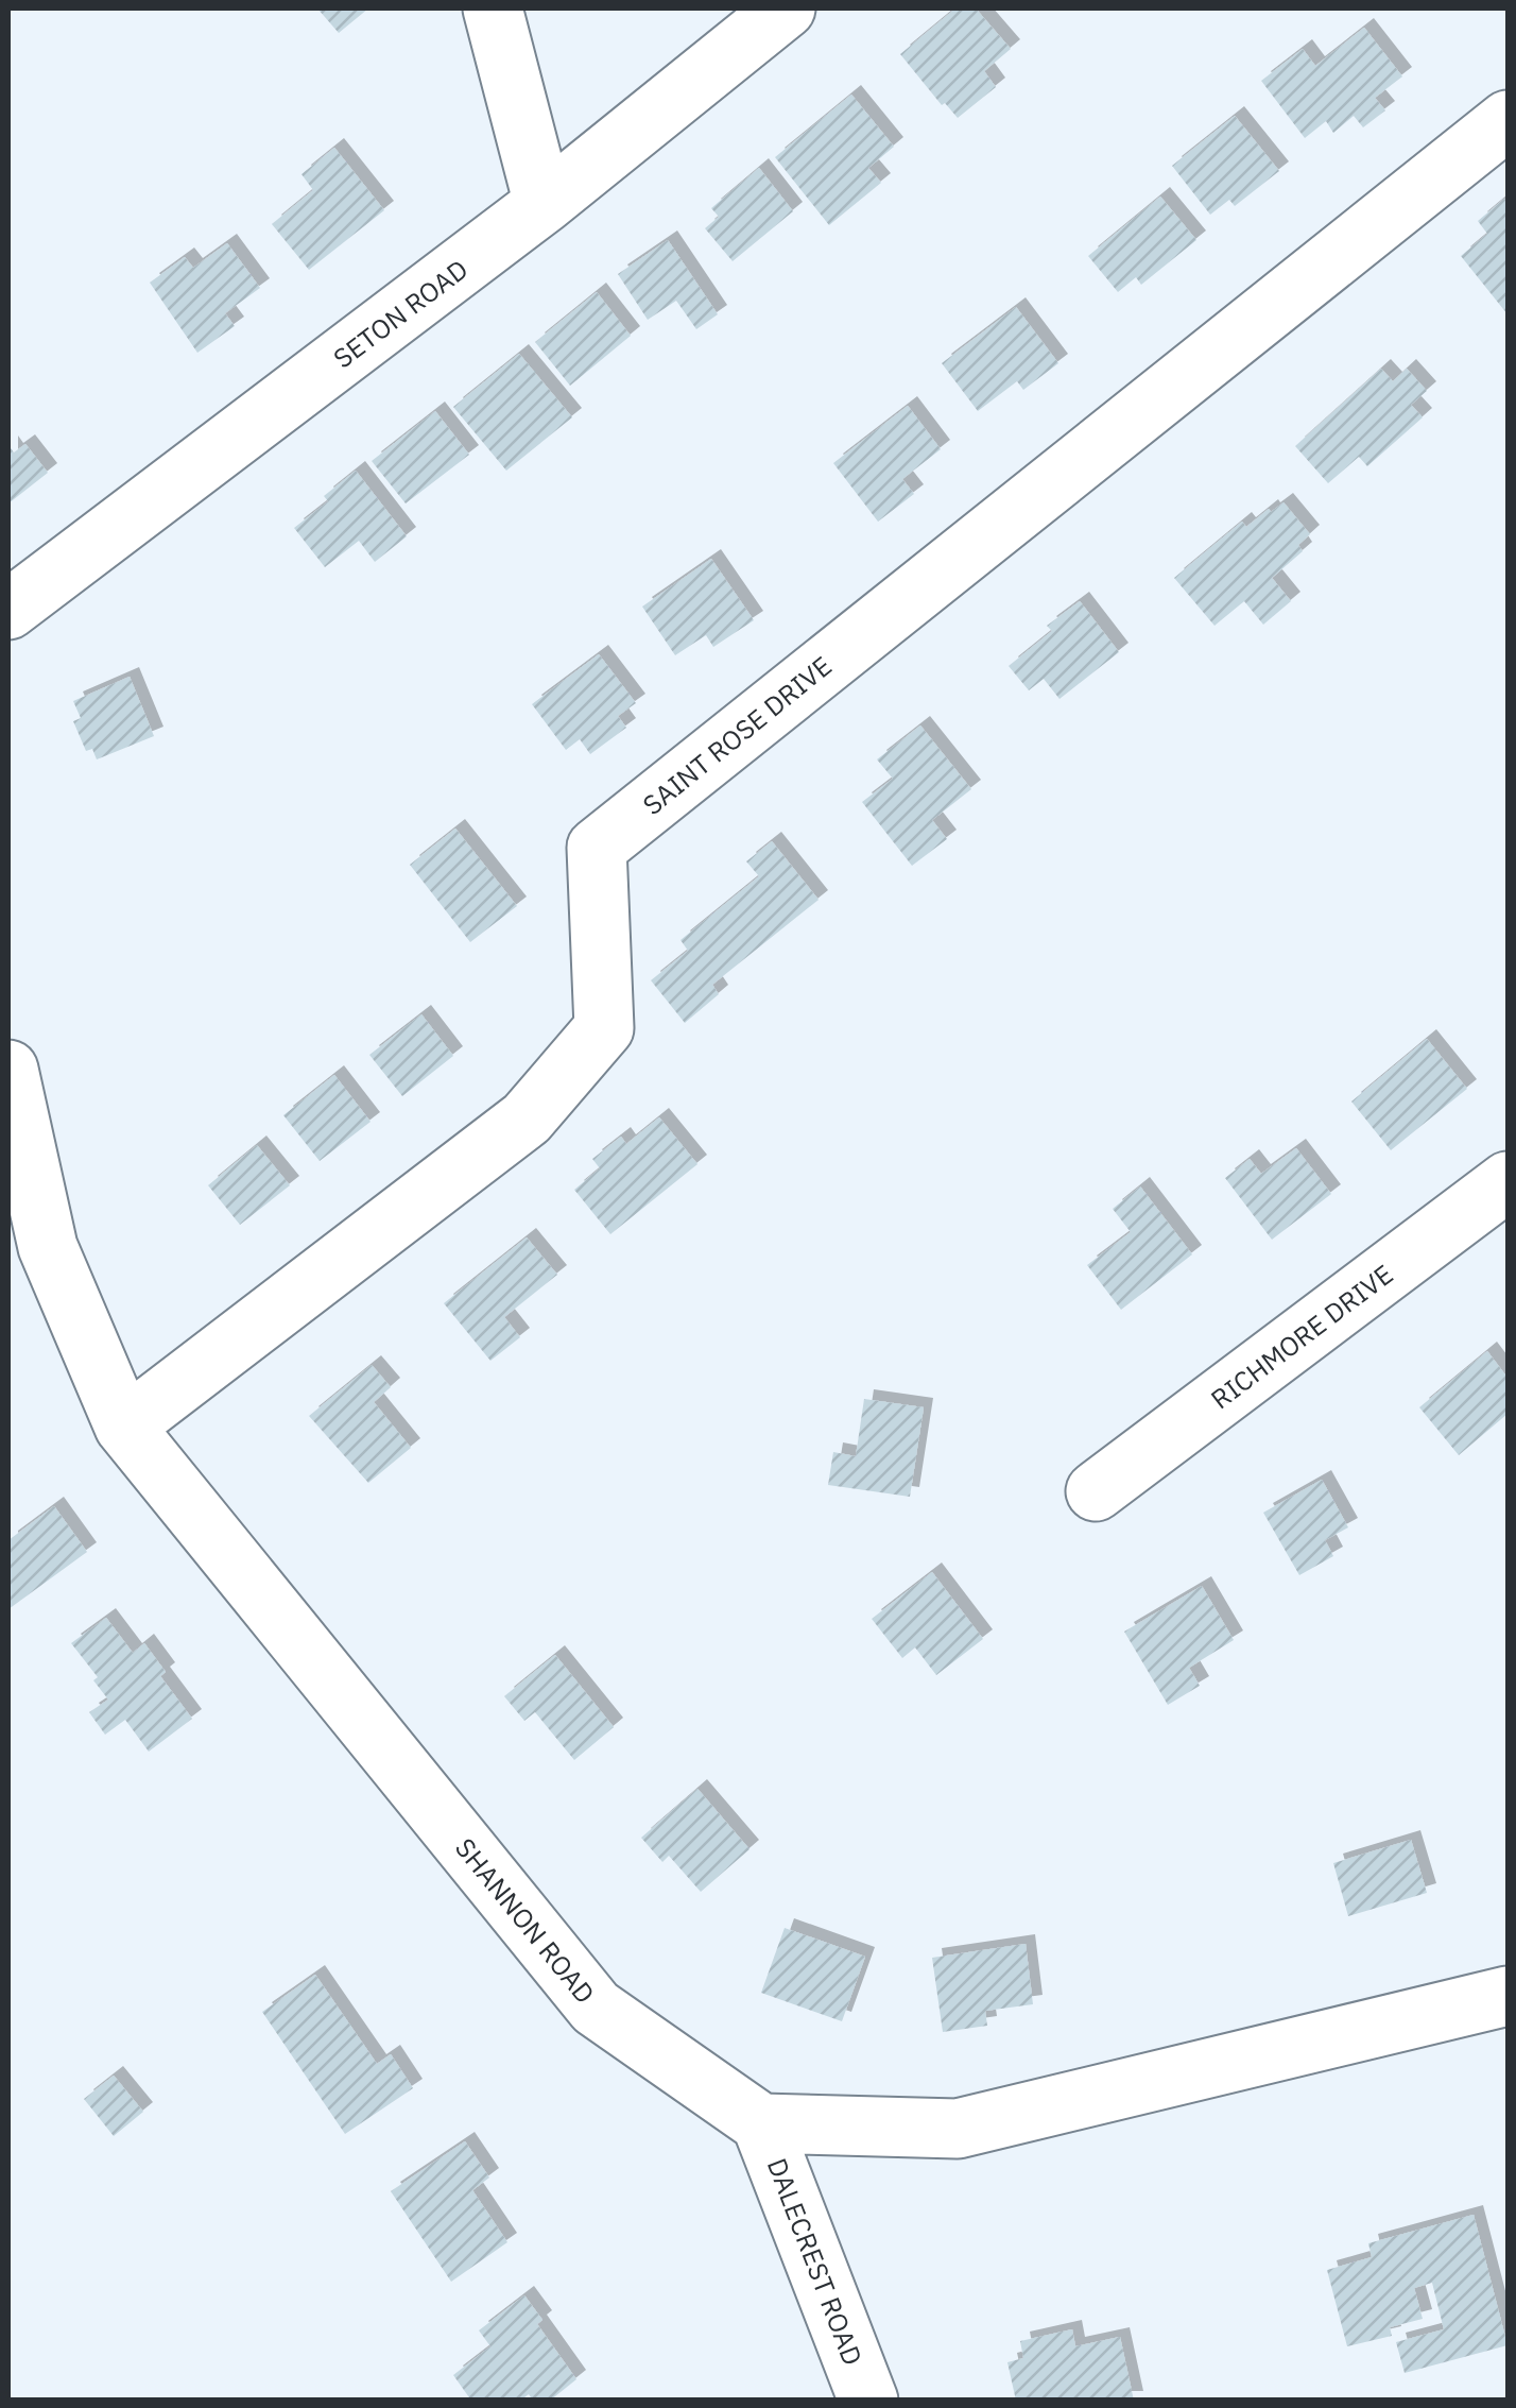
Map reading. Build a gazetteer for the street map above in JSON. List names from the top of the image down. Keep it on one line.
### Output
{"streets":{"street":["SETON ROAD","SAINT ROSE DRIVE","RICHMORE DRIVE","SHANNON ROAD","DALECREST ROAD"]},"crossings":[["SAINT ROSE DRIVE","SHANNON ROAD"],["SHANNON ROAD","DALECREST ROAD"]]}
